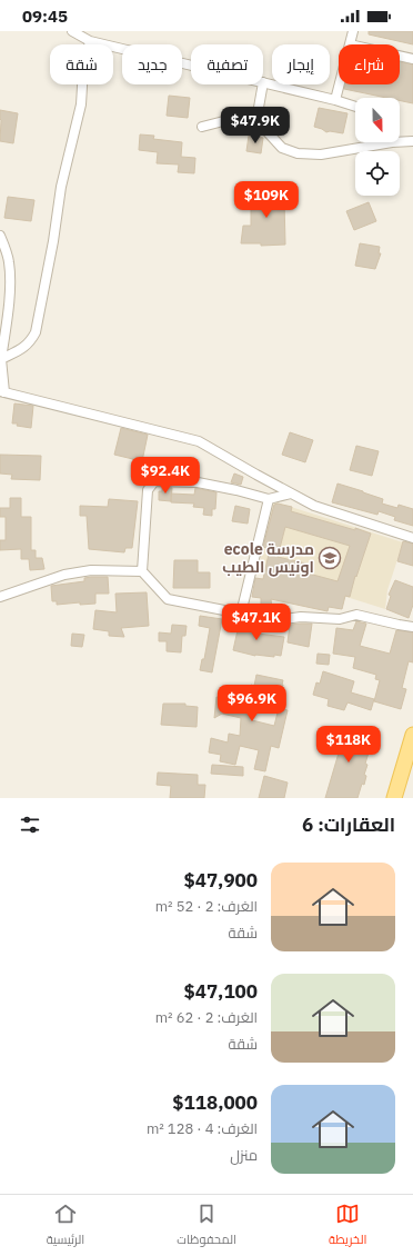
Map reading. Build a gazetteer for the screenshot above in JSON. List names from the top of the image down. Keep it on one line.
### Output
{"places":{"school or university":["ecole مدرسة اونيس الطيب"]},"north":"bottom","page":{"status":"09:45","chip":["شراء","إيجار","تصفية","جديد","شقة"],"price":["$47.9K","$109K","$92.4K","$47.1K","$96.9K","$118K"],"heading":"العقارات: 6","list":[{"name":"$47,900","note":"الغرف: 2 · 52 m² · شقة"},{"name":"$47,100","note":"الغرف: 2 · 62 m² · شقة"},{"name":"$118,000","note":"الغرف: 4 · 128 m² · منزل"}],"tabs":["الخريطة","المحفوظات","الرئيسية"]}}
